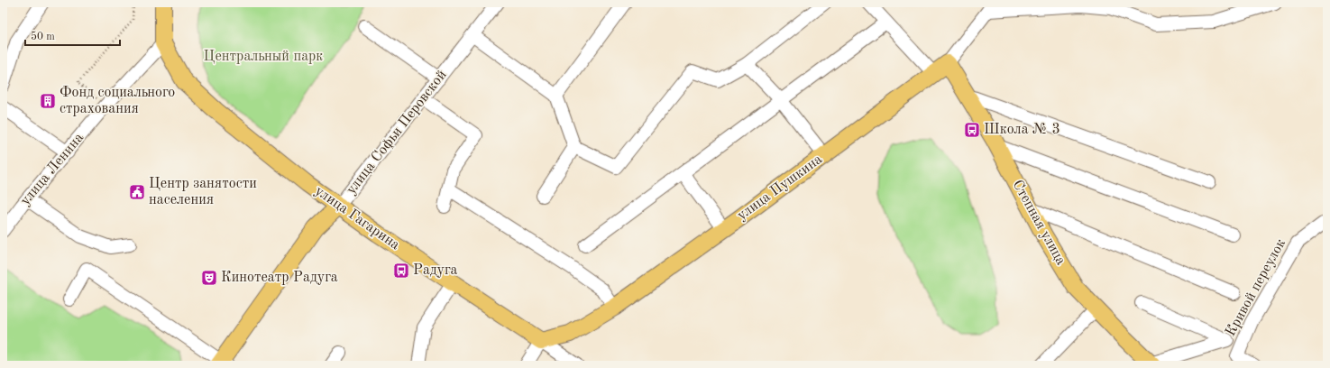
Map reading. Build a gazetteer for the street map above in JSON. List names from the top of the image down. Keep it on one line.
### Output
{"streets":{"main road":["улица Софьи Перовской","улица Пушкина","улица Гагарина","Степная улица"],"street":["улица Ленина","Кривой переулок"]},"crossings":[["улица Софьи Перовской","улица Гагарина"],["улица Ленина","улица Гагарина"],["улица Пушкина","улица Гагарина"],["улица Пушкина","Степная улица"]],"parks":["Центральный парк"],"places":{"building":["Фонд социального страхования"],"bus stop":["Школа № 3","Радуга"],"public building":["Центр занятости населения"],"theatre":["Кинотеатр Радуга"]},"scale_bar":"50 m"}
